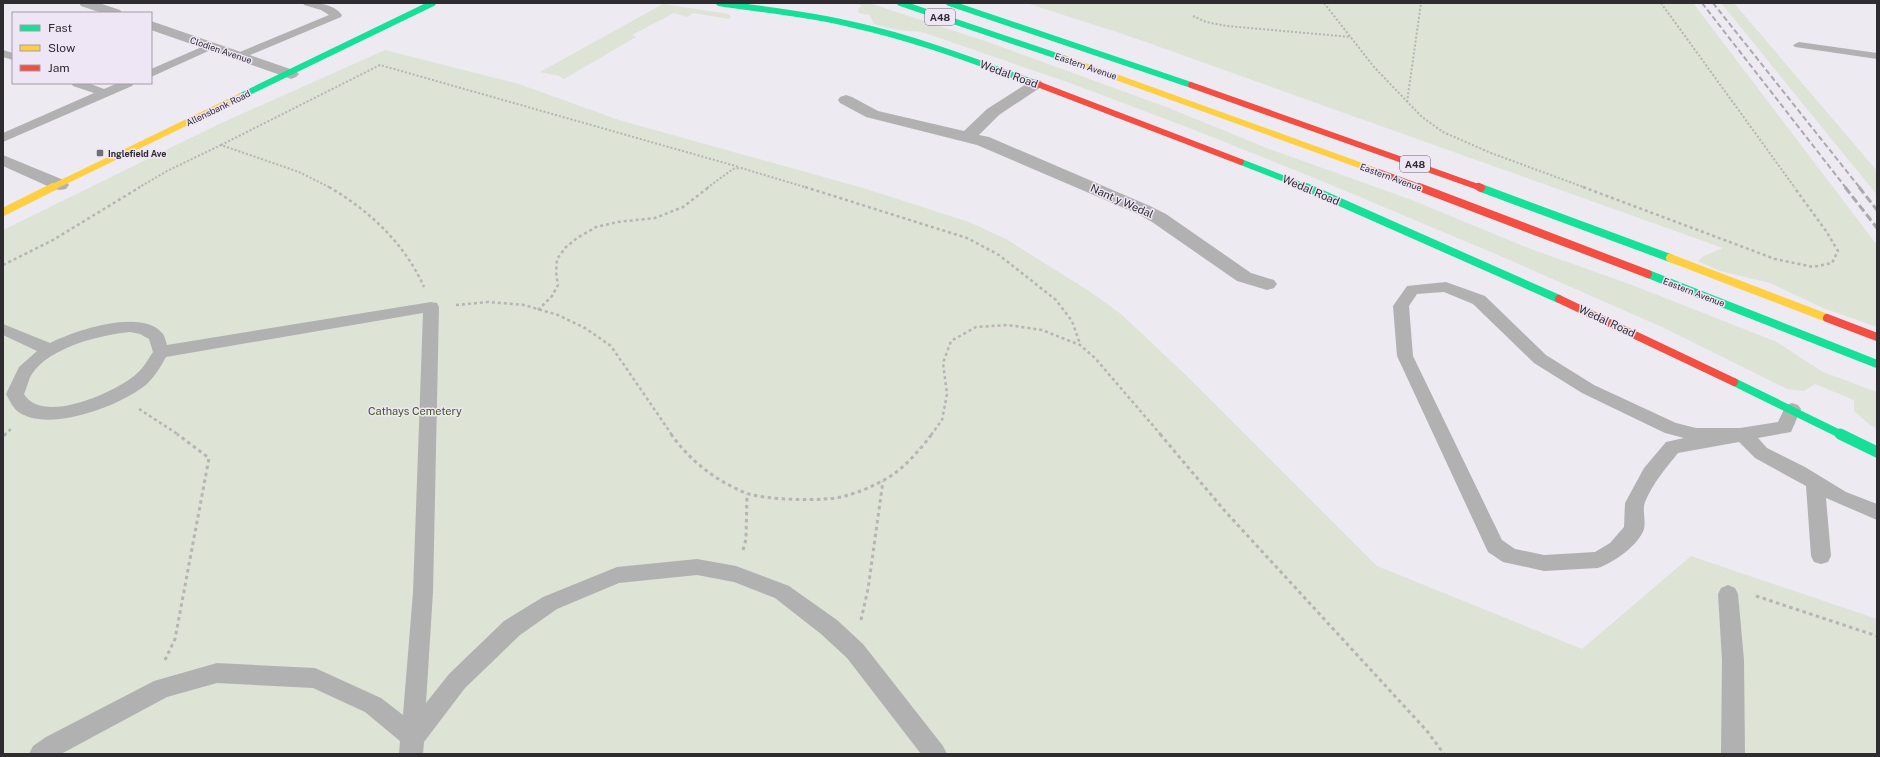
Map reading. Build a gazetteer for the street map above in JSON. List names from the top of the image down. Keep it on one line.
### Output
{"streets":{"main road":["A48","Eastern Avenue","Wedal Road","Allensbank Road"],"street":["Clodien Avenue","Nant y Wedal"]},"crossings":[["Clodien Avenue","Allensbank Road"]],"parks":["Cathays Cemetery"],"places":{"transit":["Inglefield Ave"]},"legend":["Fast","Slow","Jam"]}
